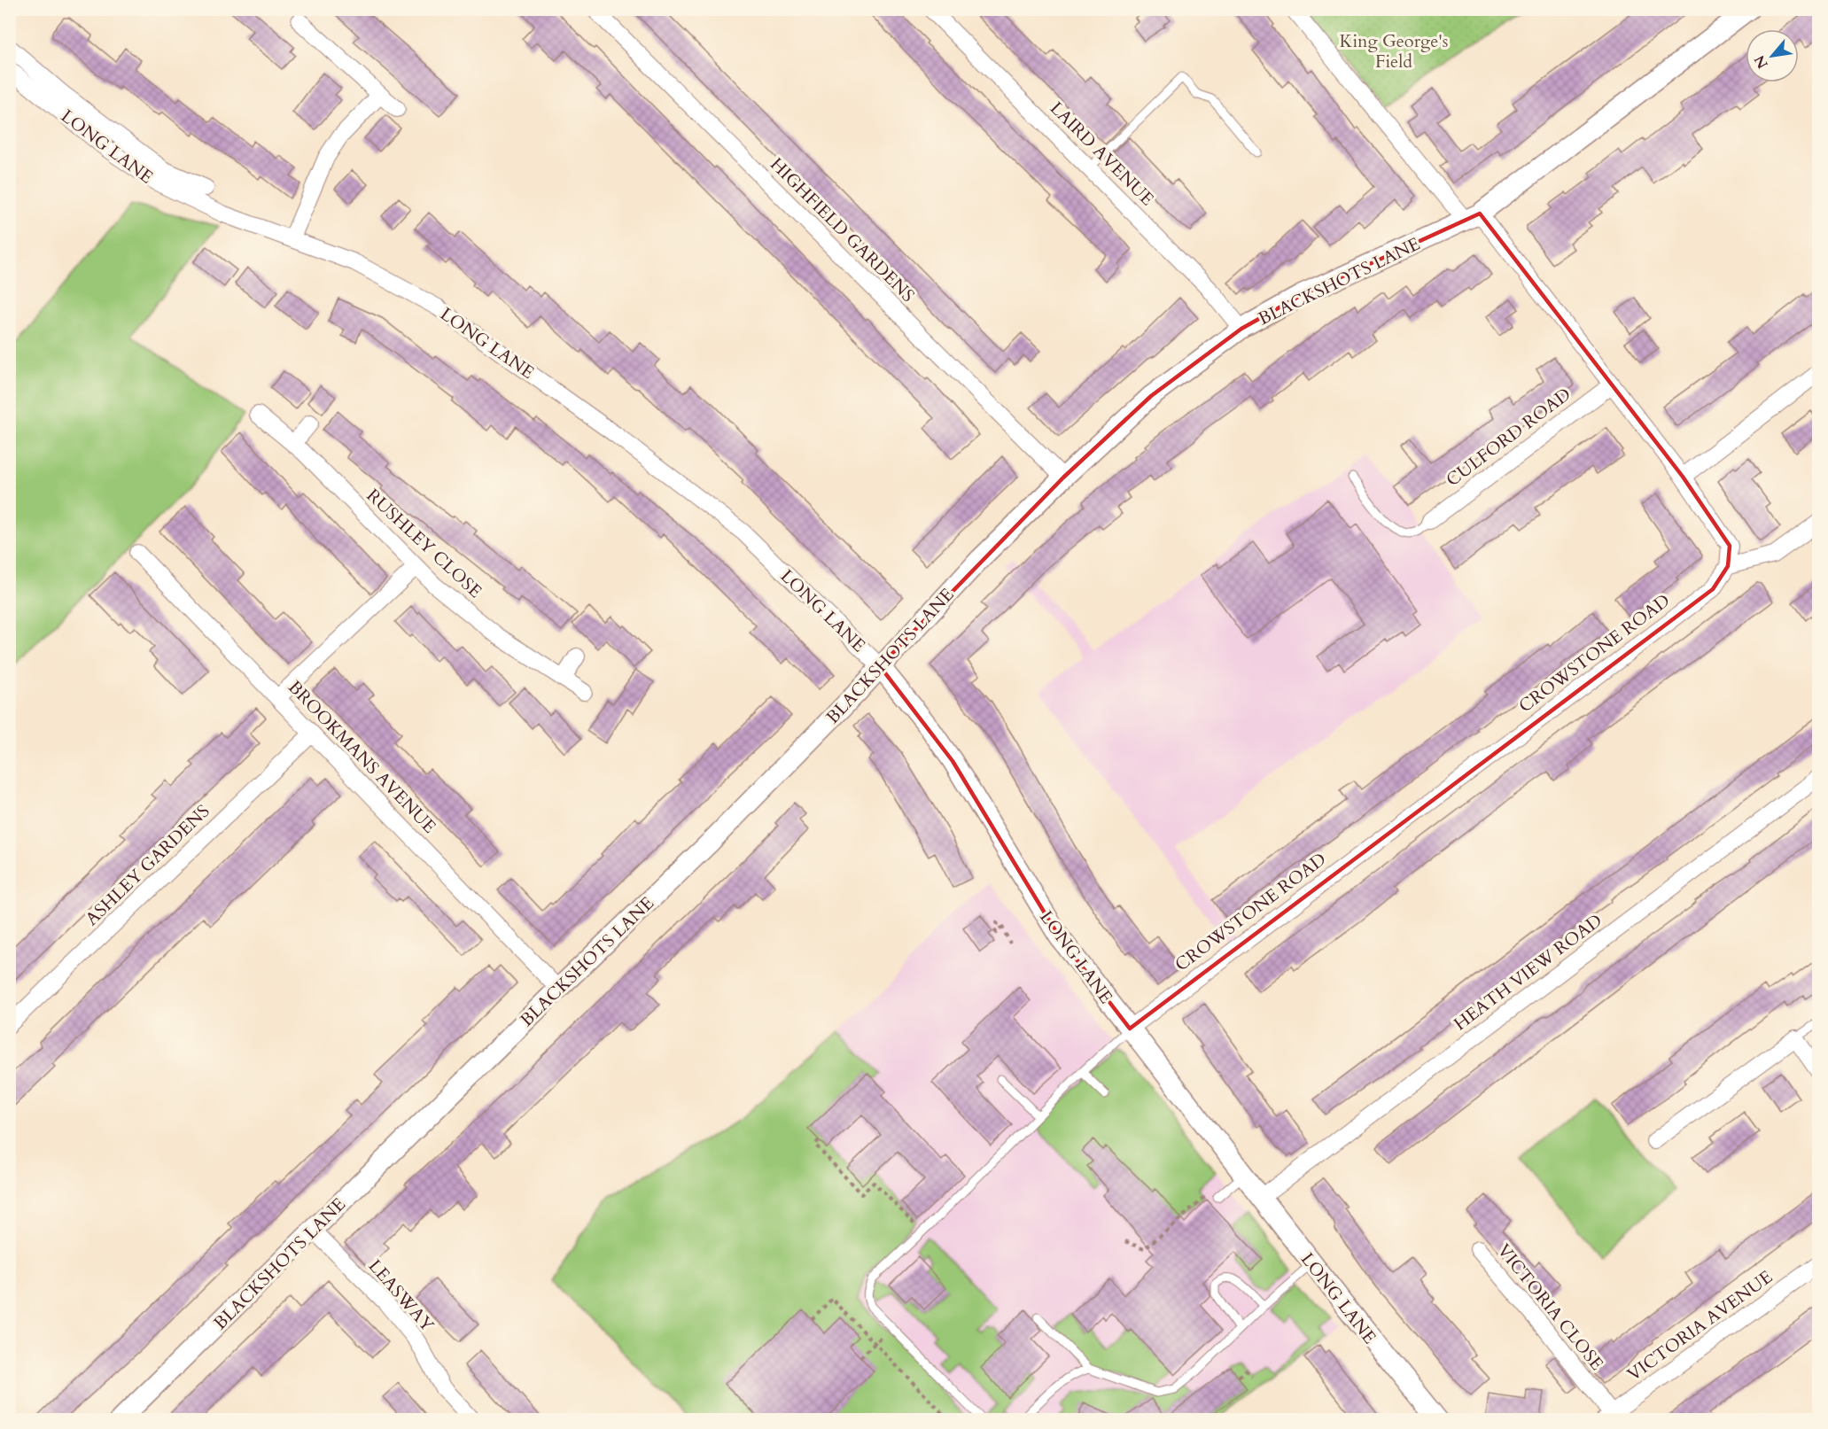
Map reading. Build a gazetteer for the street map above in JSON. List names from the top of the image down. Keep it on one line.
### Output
{"streets":{"street":["LONG LANE","LAIRD AVENUE","HIGHFIELD GARDENS","BLACKSHOTS LANE","CULFORD ROAD","RUSHLEY CLOSE","CROWSTONE ROAD","BROOKMANS AVENUE","ASHLEY GARDENS","HEATH VIEW ROAD","LEASWAY","VICTORIA CLOSE","VICTORIA AVENUE"]},"crossings":[["LONG LANE","BLACKSHOTS LANE"],["LONG LANE","CROWSTONE ROAD"],["LONG LANE","HEATH VIEW ROAD"],["LAIRD AVENUE","BLACKSHOTS LANE"],["HIGHFIELD GARDENS","BLACKSHOTS LANE"],["BLACKSHOTS LANE","BROOKMANS AVENUE"],["BLACKSHOTS LANE","LEASWAY"],["BROOKMANS AVENUE","ASHLEY GARDENS"],["VICTORIA CLOSE","VICTORIA AVENUE"]],"parks":["King George's Field"],"north":"bottom left"}
